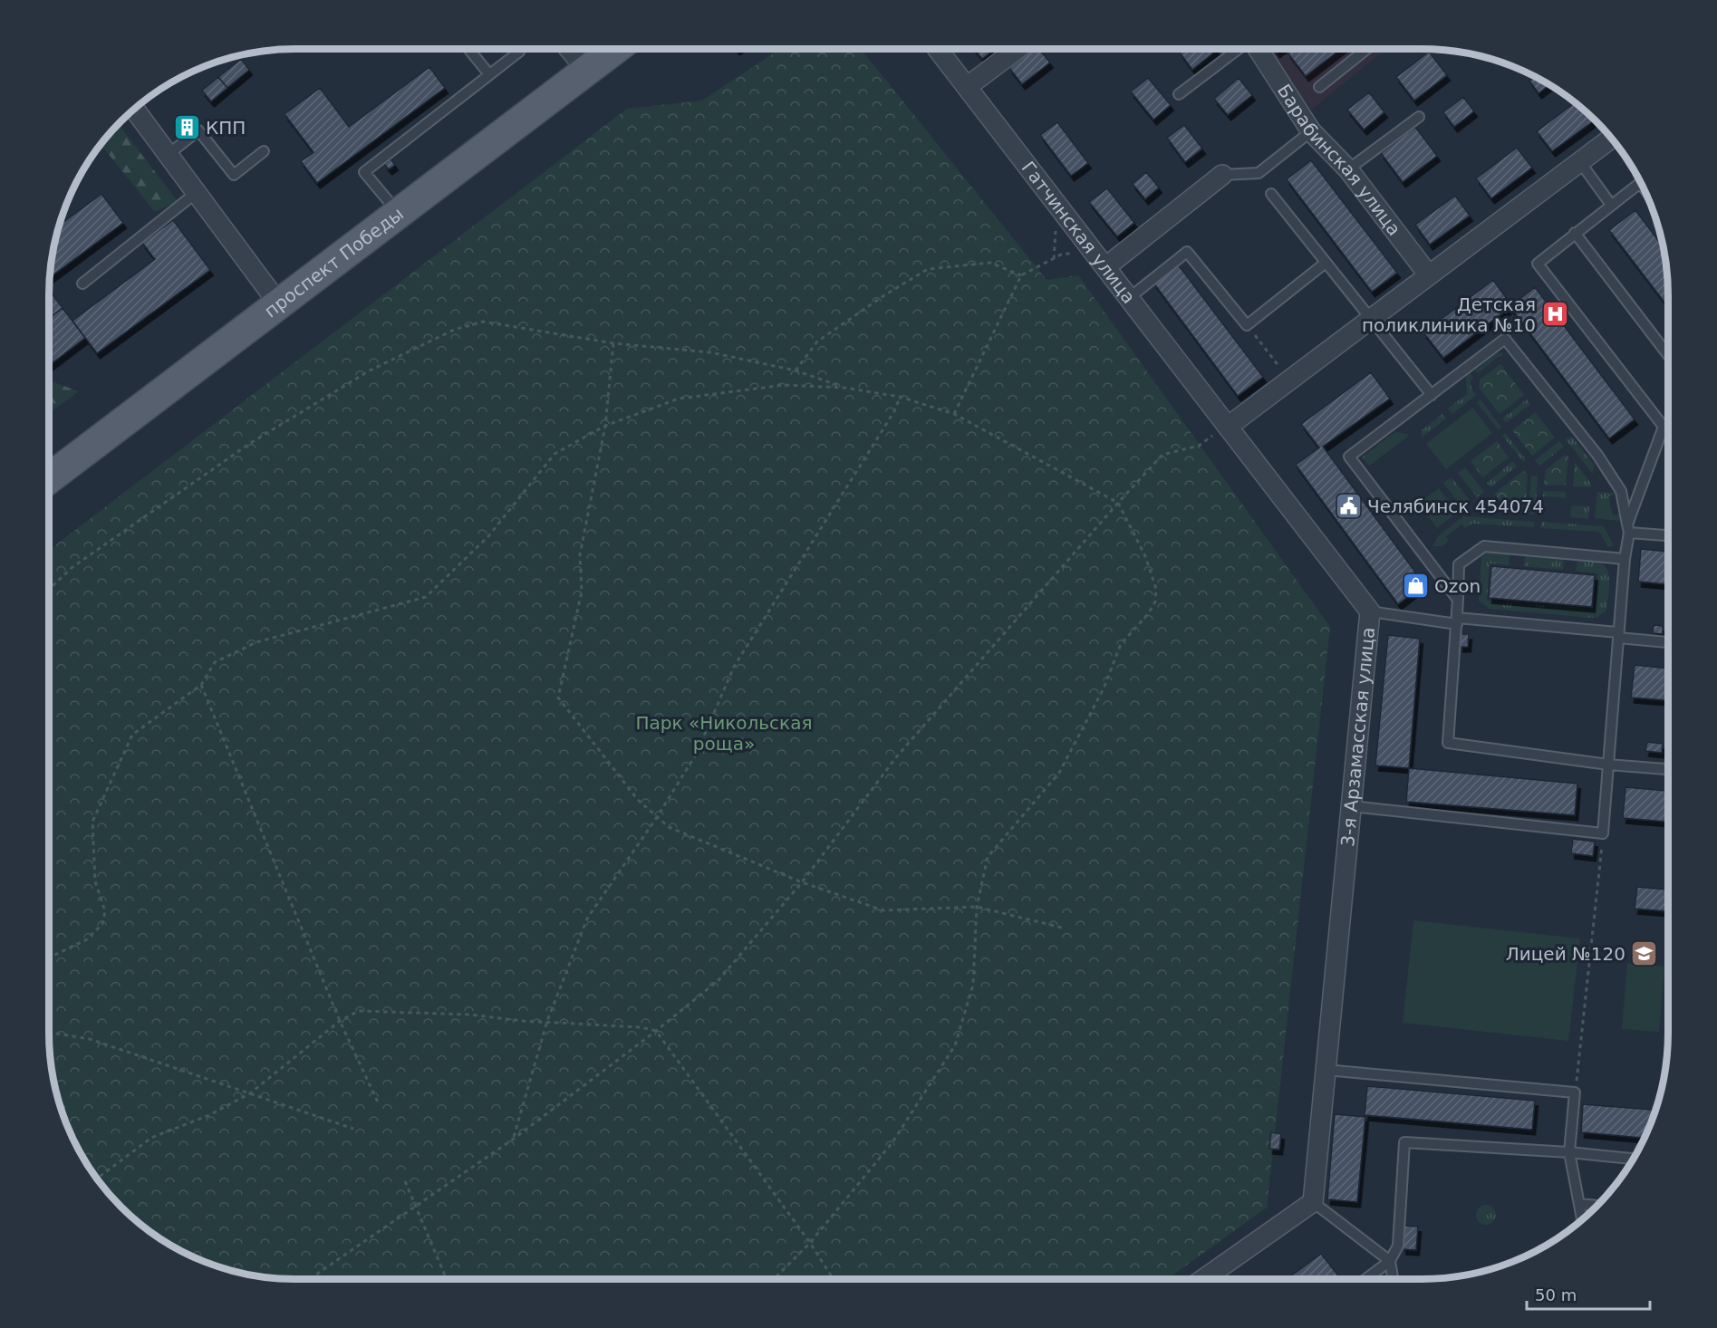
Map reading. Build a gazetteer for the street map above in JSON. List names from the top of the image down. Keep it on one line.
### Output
{"streets":{"main road":["проспект Победы"],"street":["Барабинская улица","Гатчинская улица","3-я Арзамасская улица"]},"crossings":[["Гатчинская улица","3-я Арзамасская улица"]],"parks":["Парк «Никольская роща»"],"places":{"building":["КПП"],"hospital":["Детская поликлиника №10"],"public building":["Челябинск 454074"],"shop":["Ozon"],"school or university":["Лицей №120"]},"scale_bar":"50 m"}
